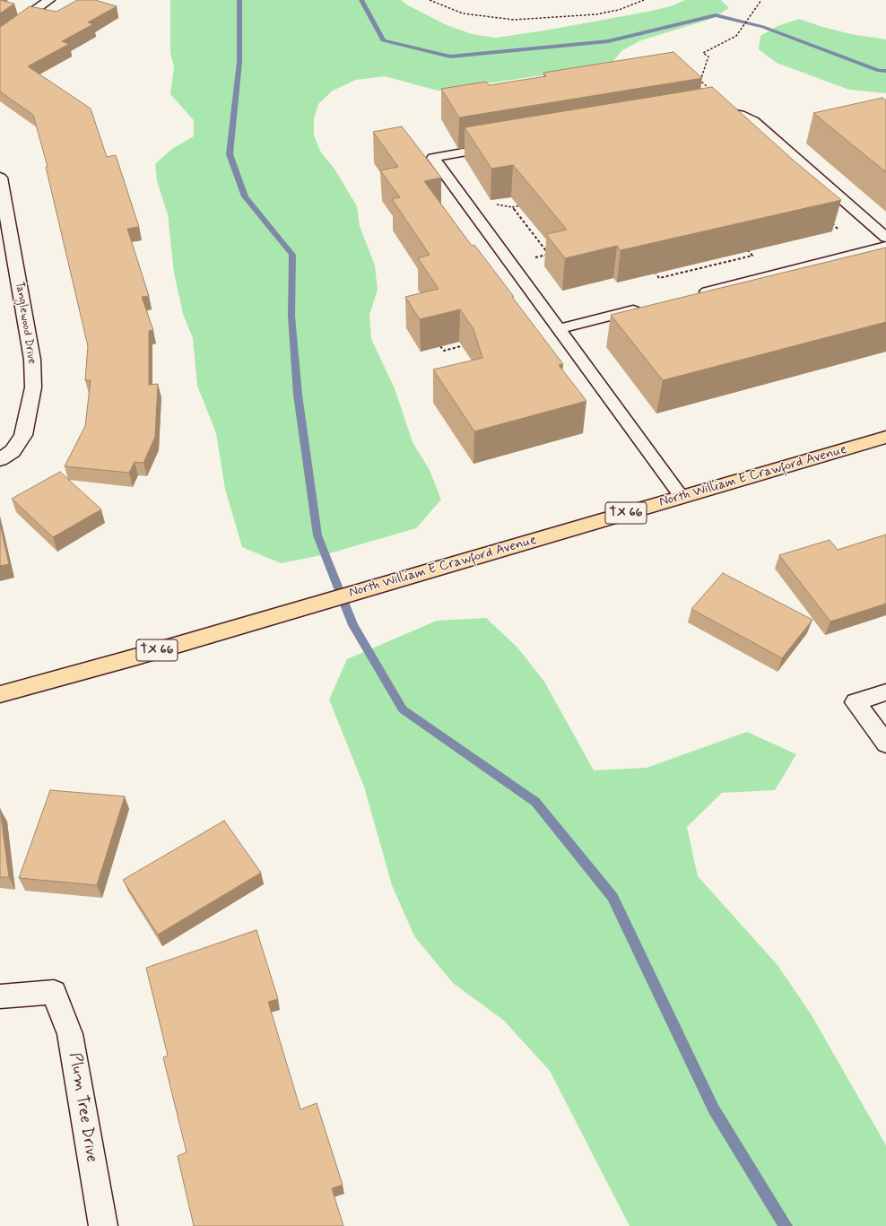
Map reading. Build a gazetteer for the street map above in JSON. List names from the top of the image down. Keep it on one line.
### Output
{"streets":{"main road":["North William E Crawford Avenue","TX 66"],"street":["Tanglewood Drive","Plum Tree Drive"]}}
